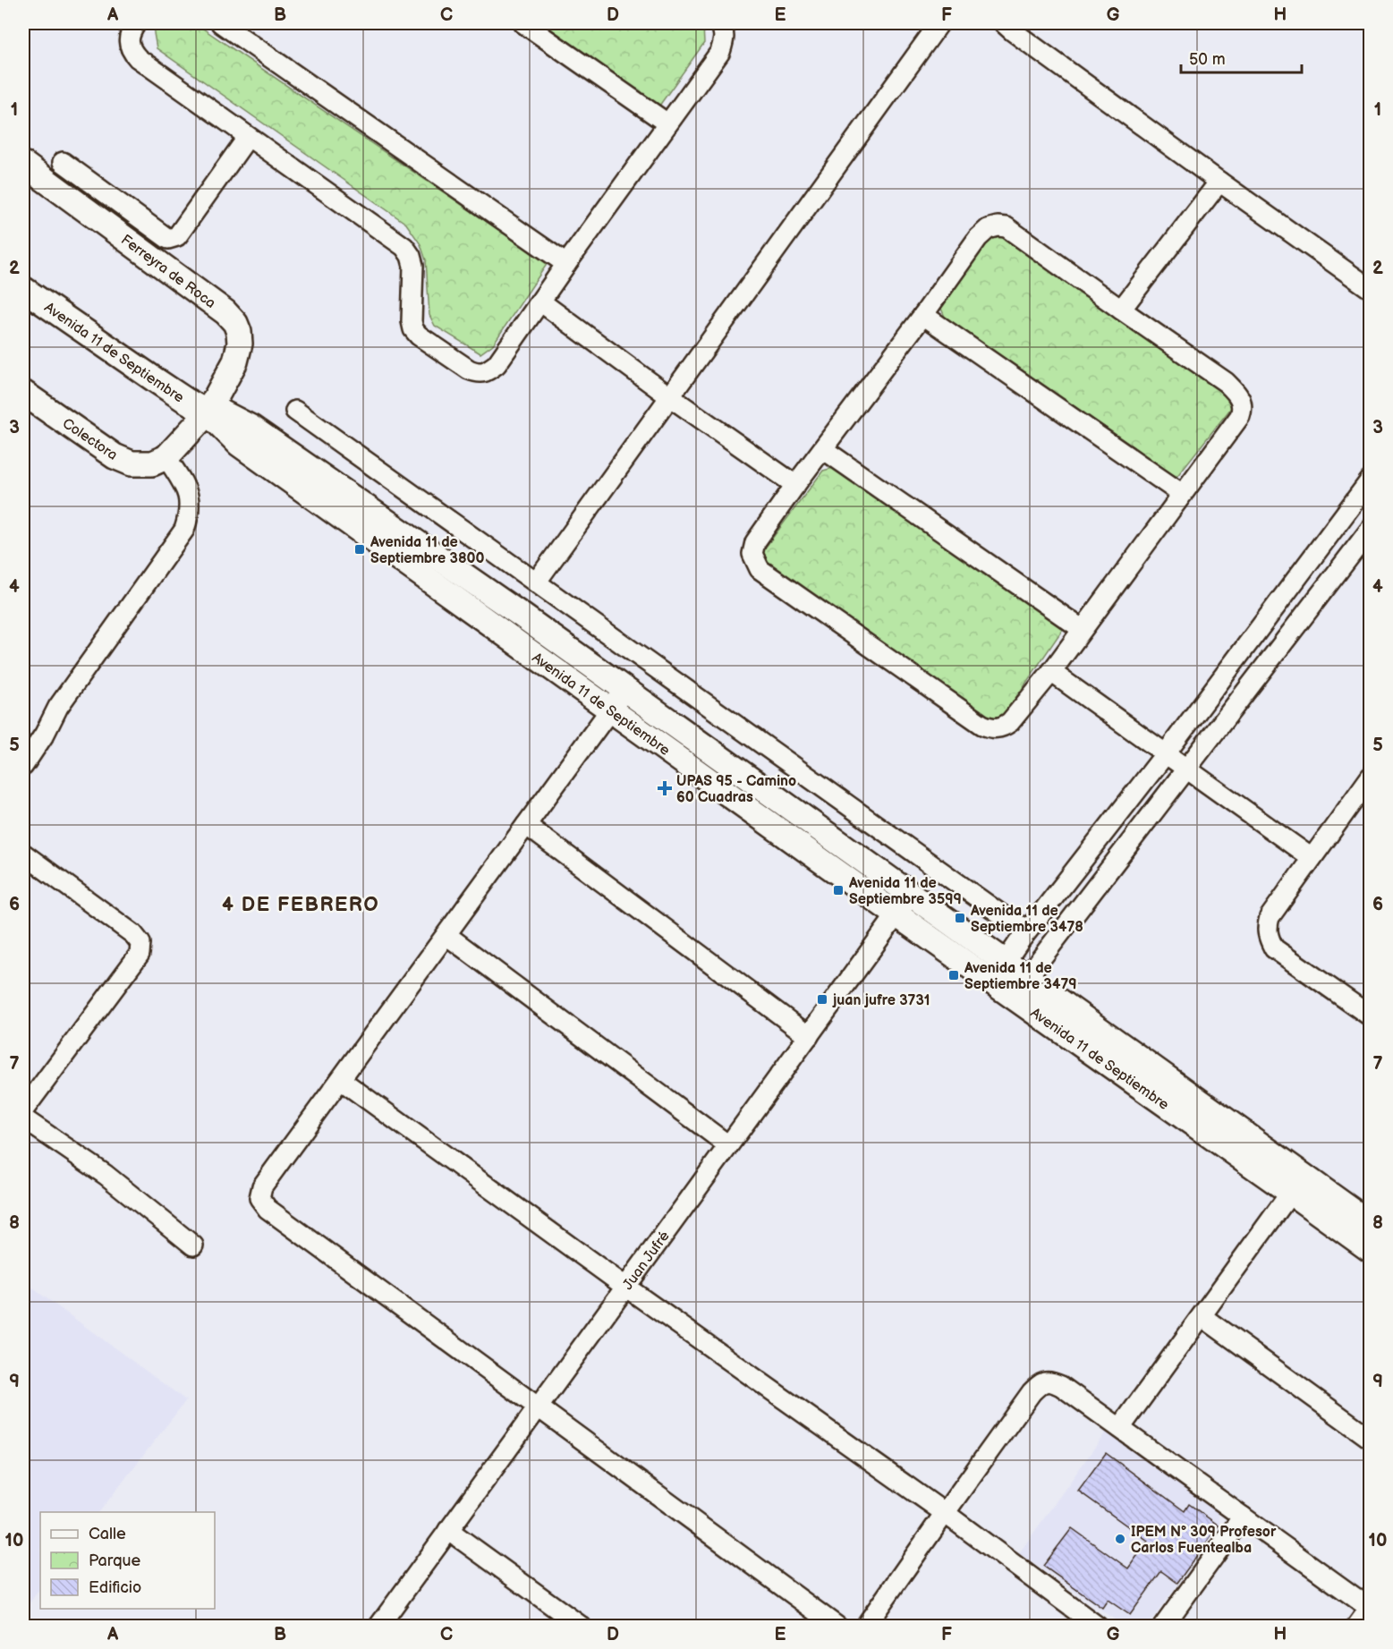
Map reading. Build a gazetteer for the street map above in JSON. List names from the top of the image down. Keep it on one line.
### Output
{"streets":{"main road":["Ferreyra de Roca","Avenida 11 de Septiembre","Colectora"],"street":["Juan Jufré"]},"crossings":[["Ferreyra de Roca","Avenida 11 de Septiembre"],["Avenida 11 de Septiembre","Juan Jufré"]],"districts":["4 DE FEBRERO"],"places":{"transit":["Avenida 11 de Septiembre 3800","Avenida 11 de Septiembre 3599","Avenida 11 de Septiembre 3478","Avenida 11 de Septiembre 3479","juan jufre 3731"],"health":["UPAS 95 - Camino 60 Cuadras"],"other":["IPEM N° 309 Profesor Carlos Fuentealba"]},"legend":["Calle","Parque","Edificio"],"scale_bar":"50 m","grid":{"columns":["A","B","C","D","E","F","G","H"],"rows":["1","2","3","4","5","6","7","8","9","10"]}}
